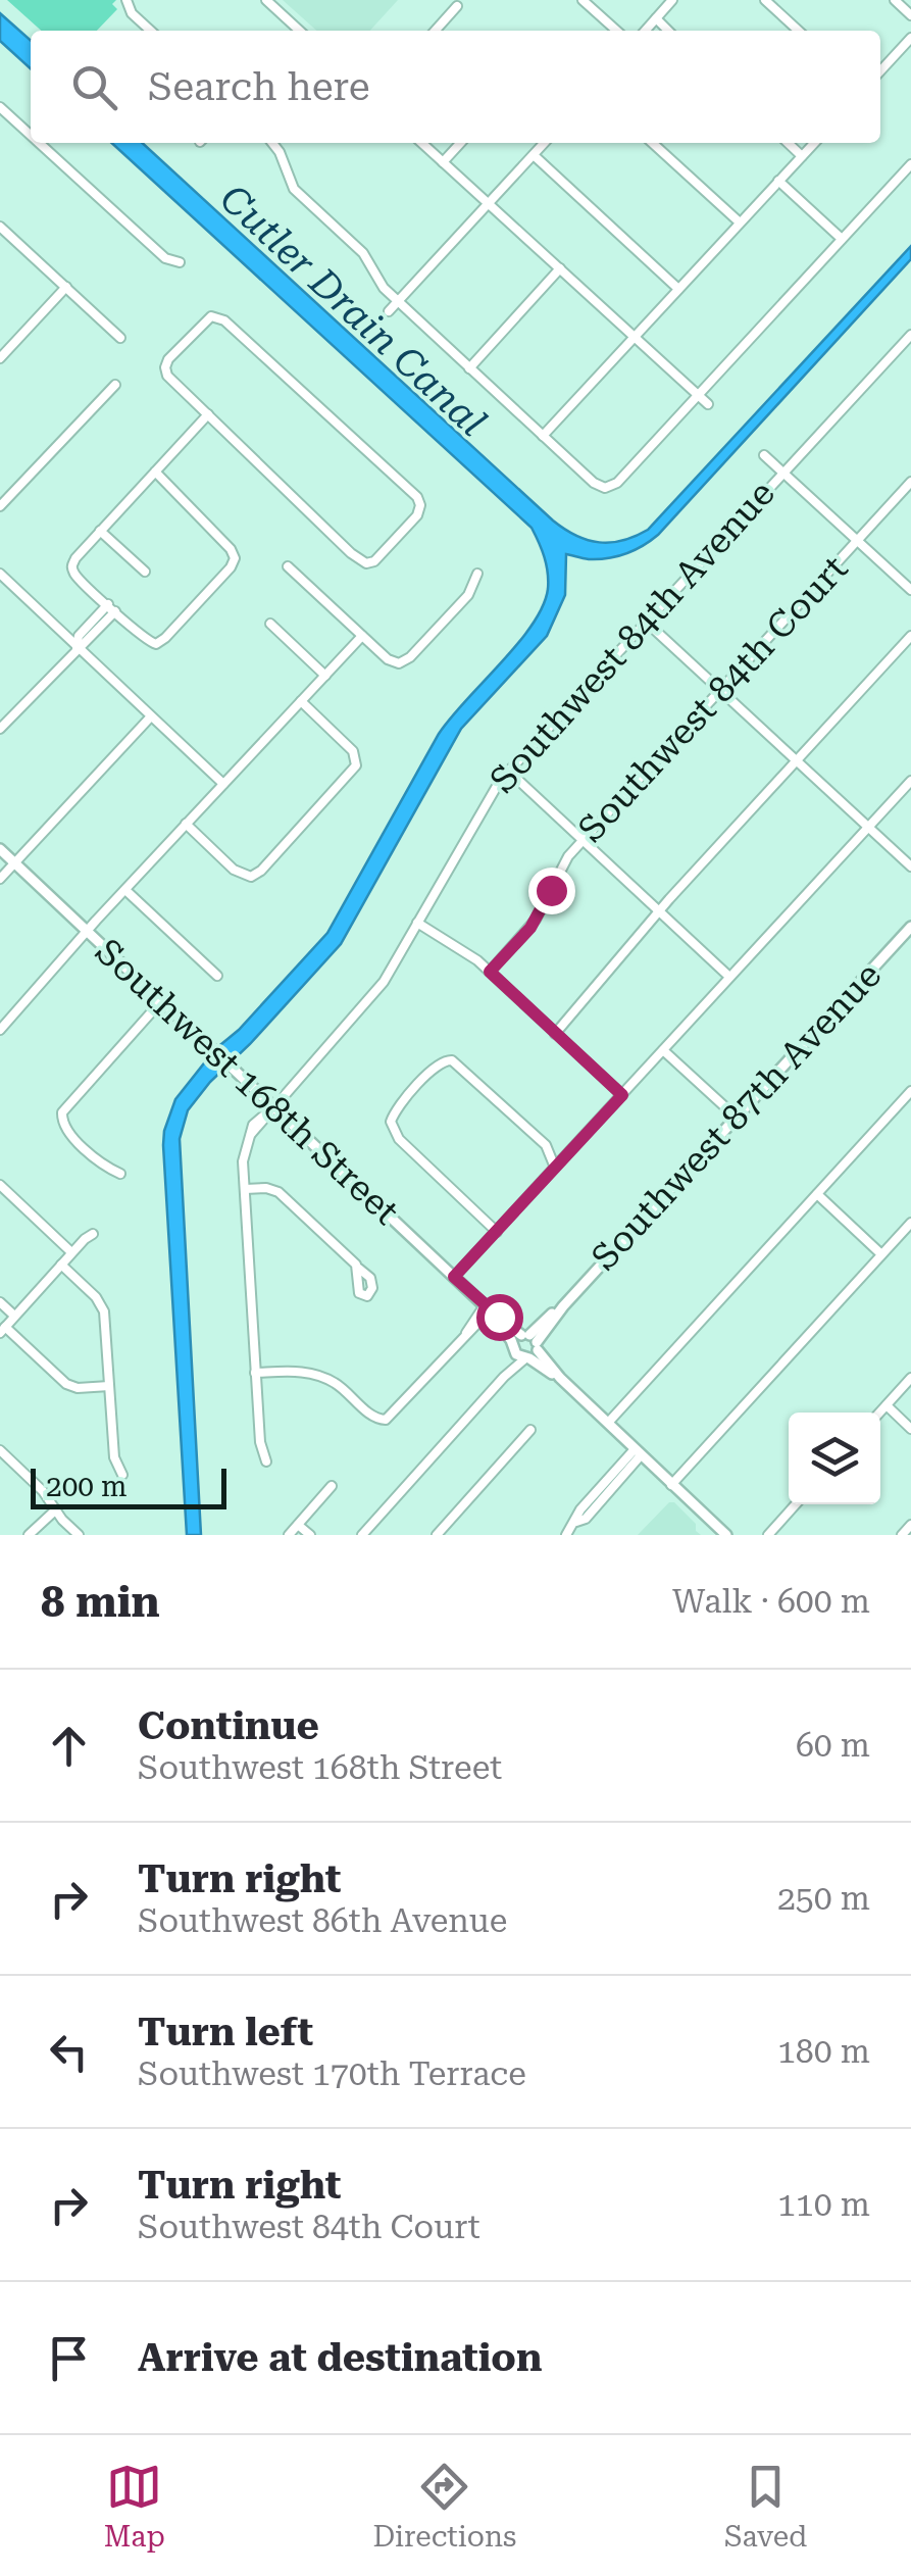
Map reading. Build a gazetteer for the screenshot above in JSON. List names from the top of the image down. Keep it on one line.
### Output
{"streets":{"street":["Southwest 84th Avenue","Southwest 84th Court","Southwest 168th Street","Southwest 87th Avenue"]},"crossings":[["Southwest 84th Avenue","Southwest 168th Street"],["Southwest 168th Street","Southwest 87th Avenue"]],"water":["Cutler Drain Canal"],"scale_bar":"200 m","page":{"search":"Search here","scale":"200 m","heading":["8 min","Walk · 600 m"],"list":[["Continue","Southwest 168th Street","60 m"],["Turn right","Southwest 86th Avenue","250 m"],["Turn left","Southwest 170th Terrace","180 m"],["Turn right","Southwest 84th Court","110 m"],"Arrive at destination"],"nav":["Map","Directions","Saved"]}}
